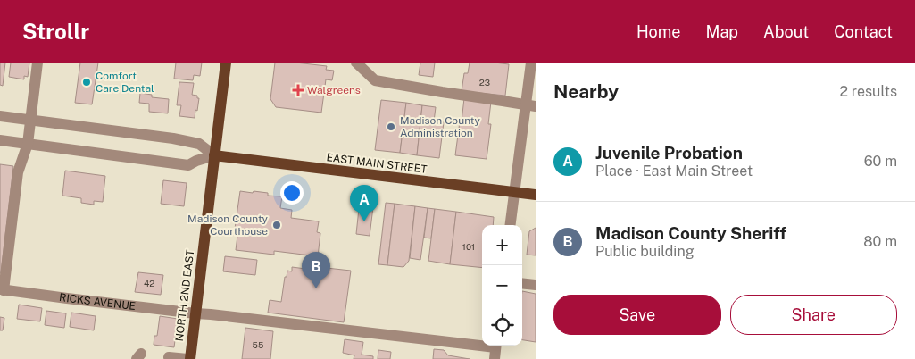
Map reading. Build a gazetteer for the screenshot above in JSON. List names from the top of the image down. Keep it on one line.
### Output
{"streets":{"main road":["EAST MAIN STREET","NORTH 2ND EAST"],"street":["RICKS AVENUE"]},"crossings":[["EAST MAIN STREET","NORTH 2ND EAST"],["NORTH 2ND EAST","RICKS AVENUE"]],"places":{"other":["Comfort Care Dental","Madison County Administration","Madison County Courthouse"],"health":["Walgreens"]},"house_numbers":["23","101","42","55"],"page":{"header":"Strollr","nav":["Home","Map","About","Contact"],"heading":["Nearby","2 results"],"list":[{"mark":"A","name":"Juvenile Probation","note":"Place · East Main Street","value":"60 m"},{"mark":"B","name":"Madison County Sheriff","note":"Public building","value":"80 m"}],"pins":["A","B"],"map_buttons":["+","−"],"buttons":["Save","Share"]}}
